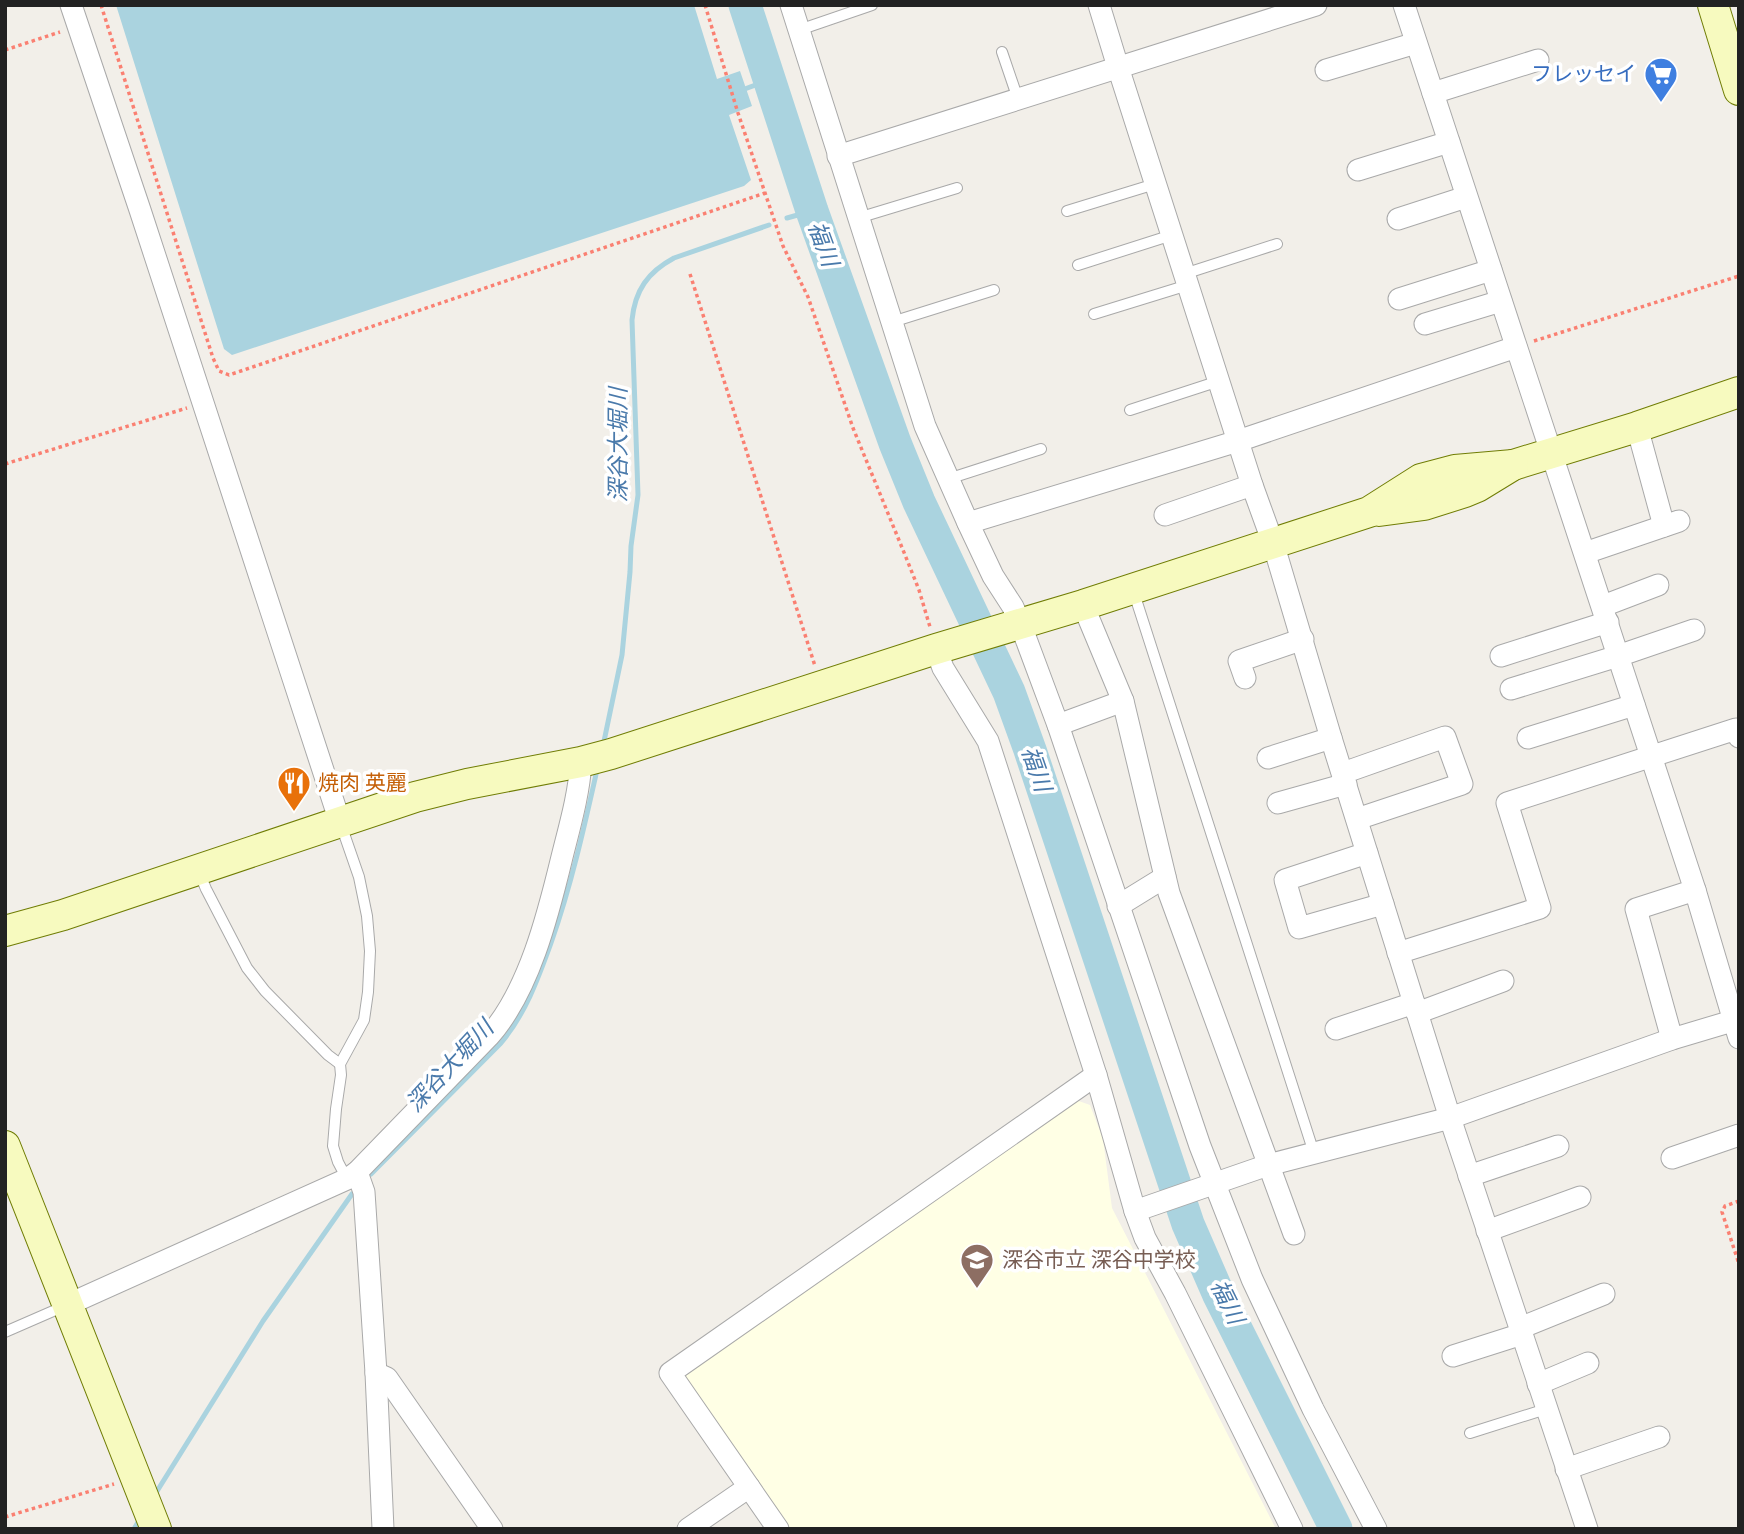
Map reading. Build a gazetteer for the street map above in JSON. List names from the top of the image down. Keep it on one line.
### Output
{"water":["福川","深谷大堀川"],"places":{"supermarket":["フレッセイ"],"restaurant":["焼肉 英麗"],"school or university":["深谷市立 深谷中学校"]}}
